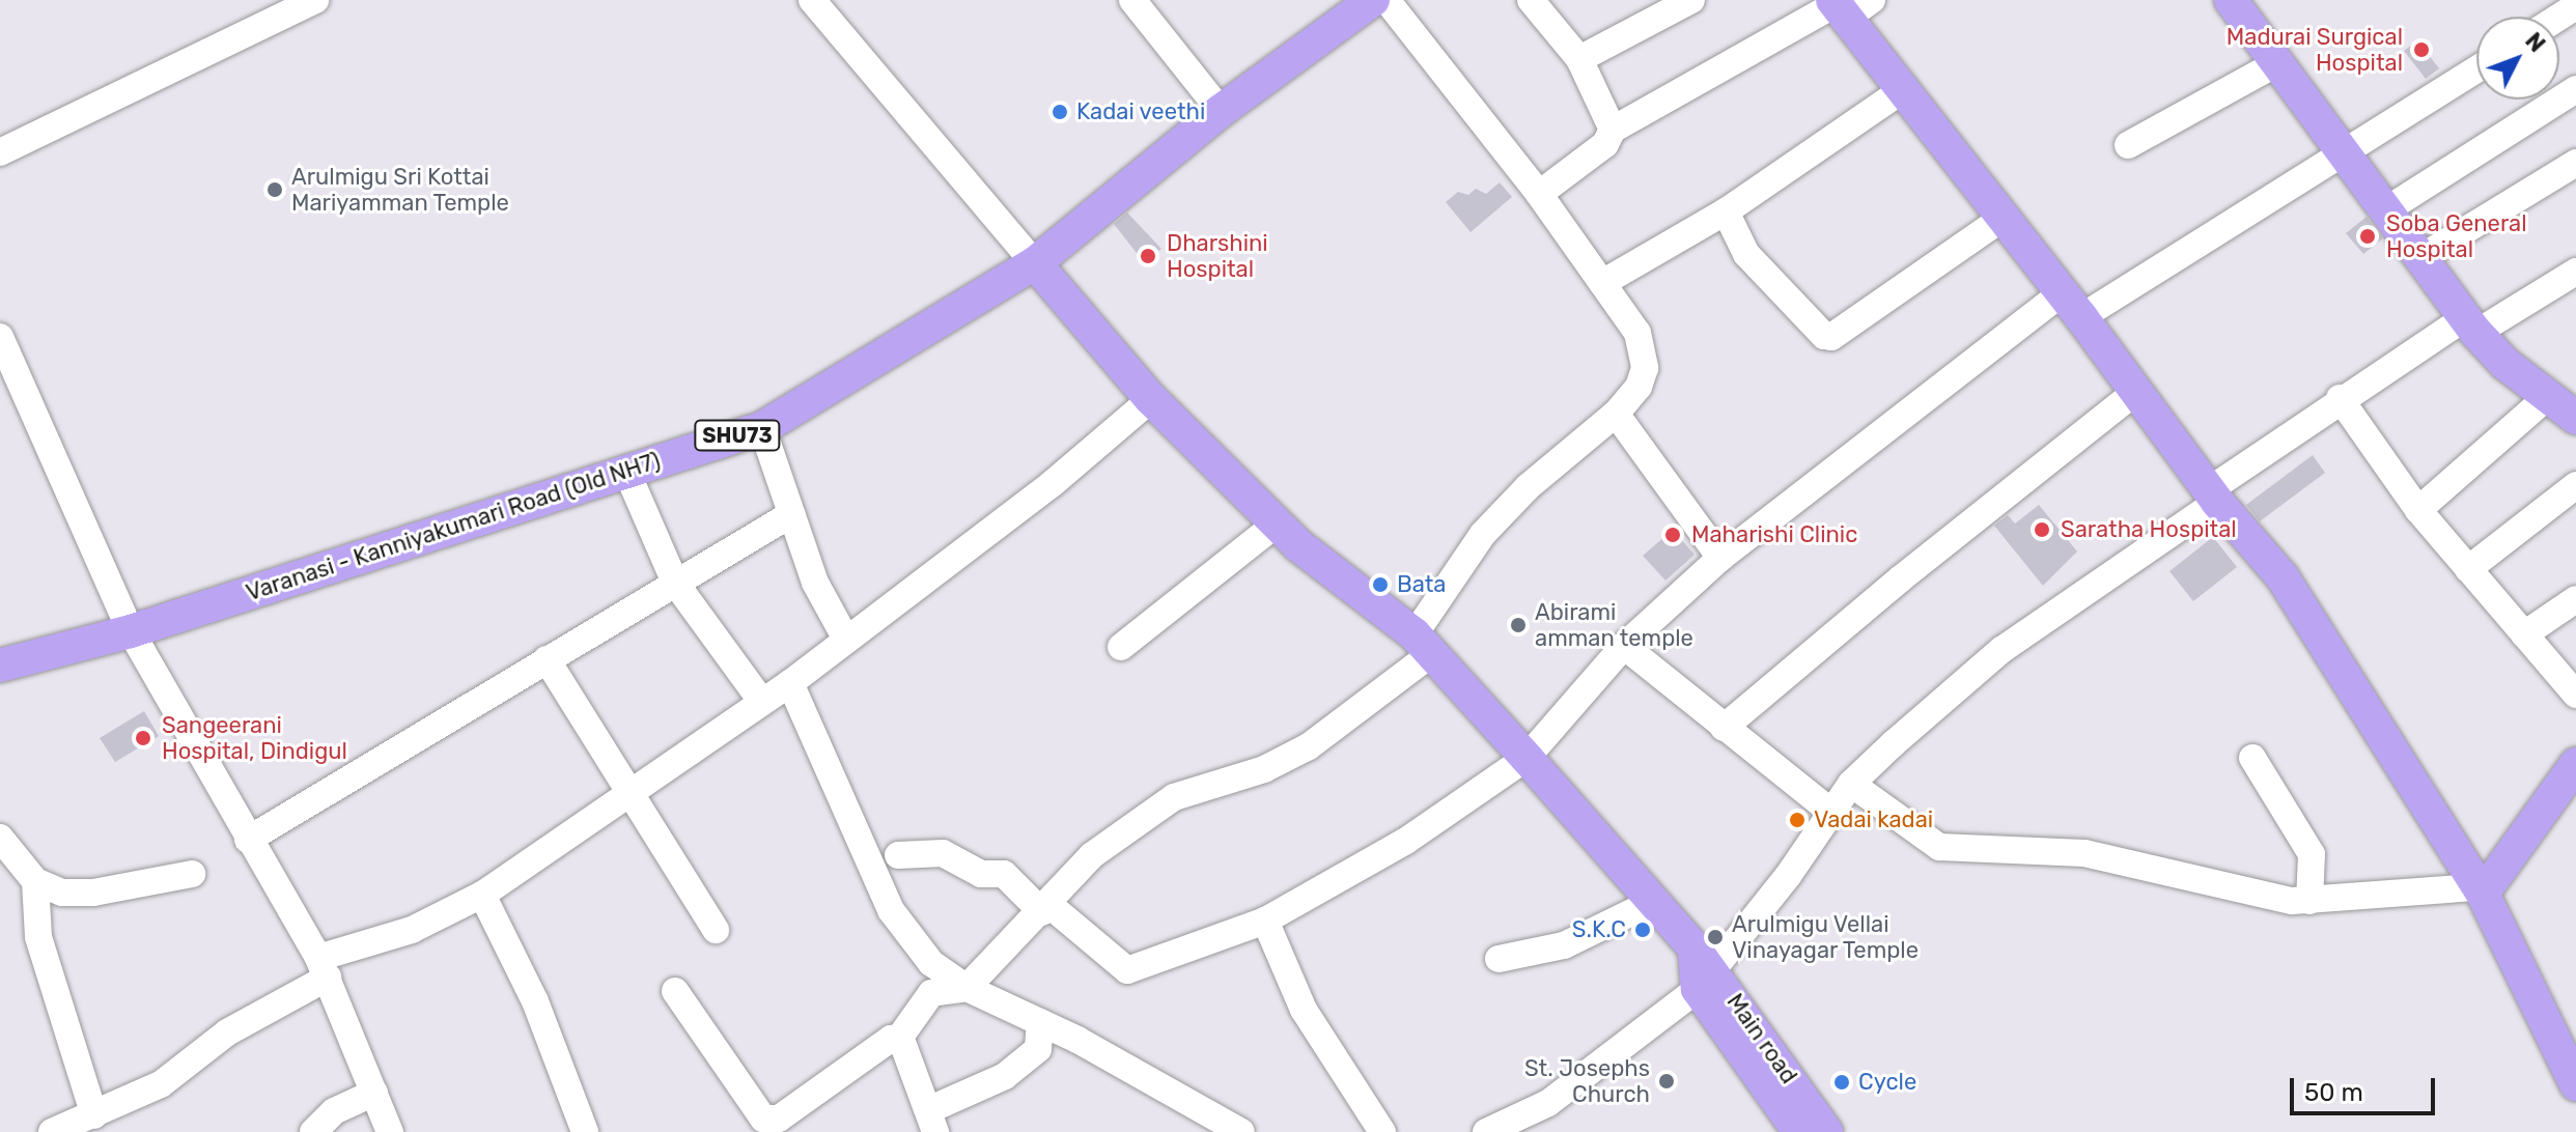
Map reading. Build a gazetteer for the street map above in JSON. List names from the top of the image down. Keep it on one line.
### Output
{"streets":{"main road":["SHU73","Varanasi - Kanniyakumari Road (Old NH7)","Main road"]},"places":["Madurai Surgical Hospital","Kadai veethi","Arulmigu Sri Kottai Mariyamman Temple","Soba General Hospital","Dharshini Hospital","Saratha Hospital","Maharishi Clinic","Bata","Abirami amman temple","Sangeerani Hospital, Dindigul","Vadai kadai","S.K.C","Arulmigu Vellai Vinayagar Temple","St. Josephs Church","Cycle"],"scale_bar":"50 m","north":"top right"}
